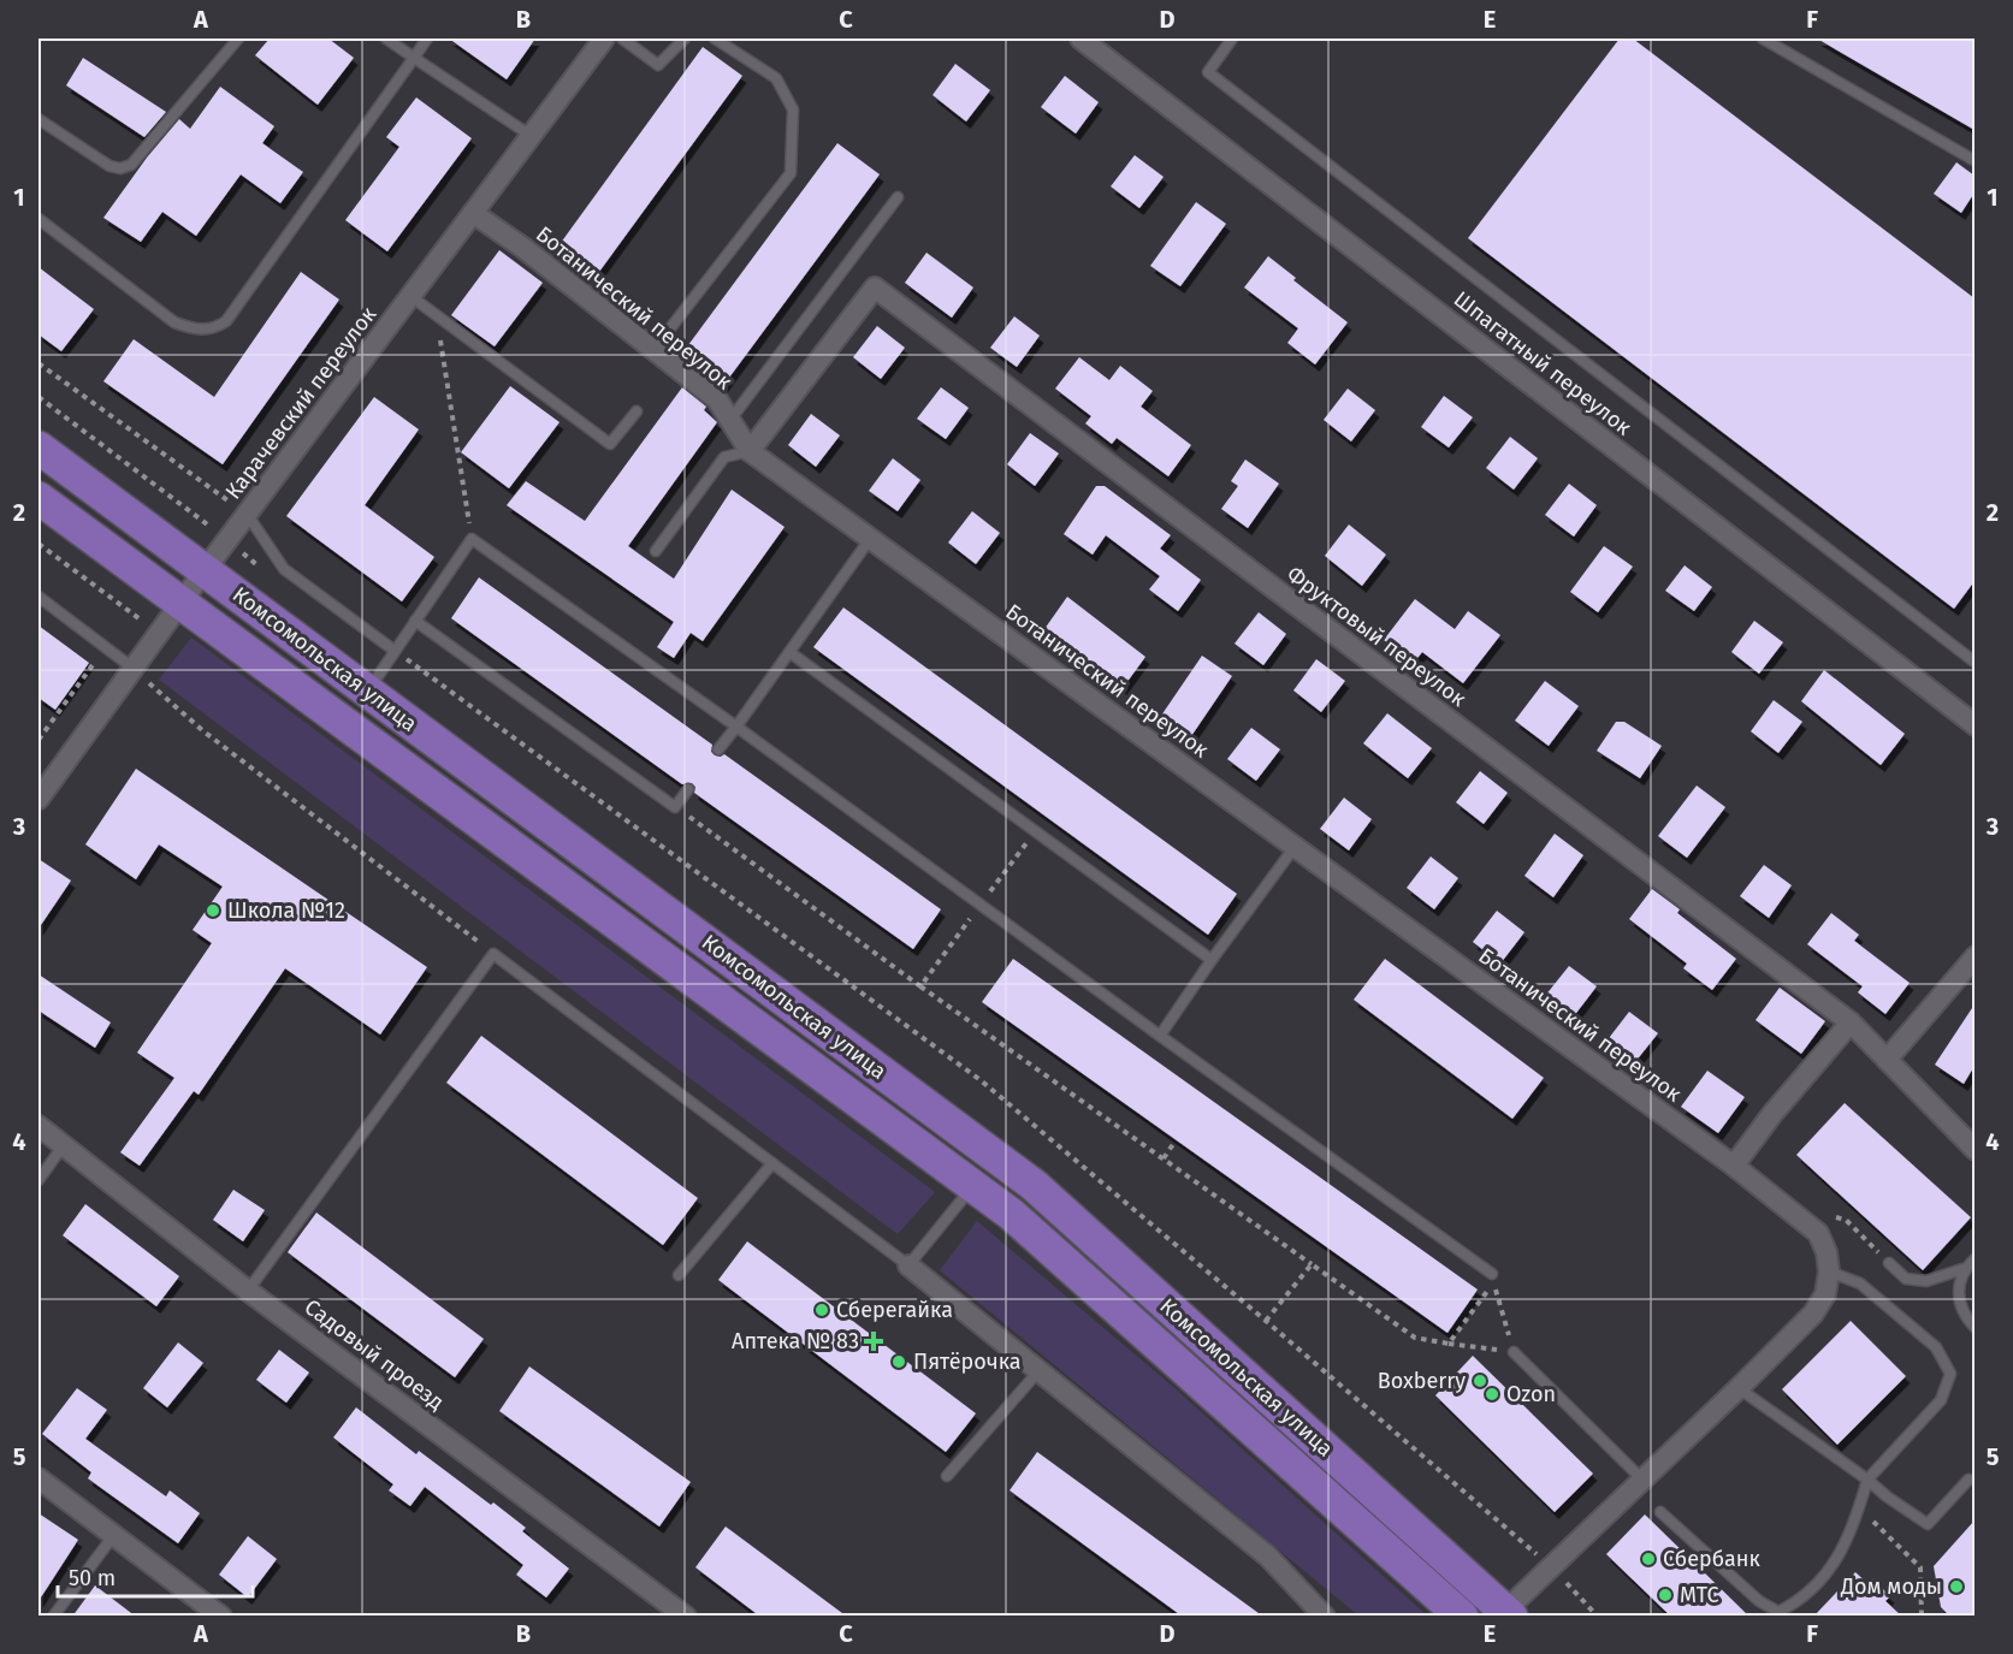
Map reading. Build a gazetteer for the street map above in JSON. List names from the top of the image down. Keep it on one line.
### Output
{"streets":{"main road":["Комсомольская улица"],"street":["Ботанический переулок","Шпагатный переулок","Карачевский переулок","Фруктовый переулок","Садовый проезд"]},"crossings":[["Ботанический переулок","Карачевский переулок"],["Ботанический переулок","Фруктовый переулок"],["Карачевский переулок","Комсомольская улица"]],"places":{"other":["Школа №12","Сберегайка","Пятёрочка","Boxberry","Ozon","Сбербанк","Дом моды","МТС"],"health":["Аптека № 83"]},"scale_bar":"50 m","grid":{"columns":["A","B","C","D","E","F"],"rows":["1","2","3","4","5"]}}
